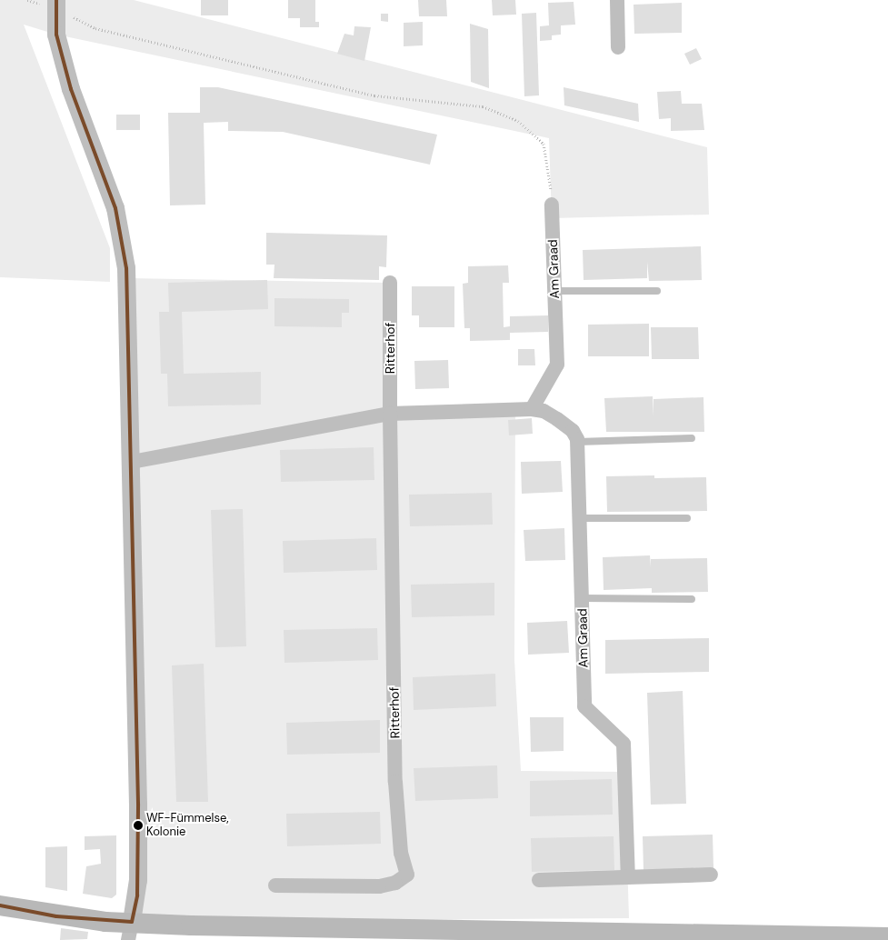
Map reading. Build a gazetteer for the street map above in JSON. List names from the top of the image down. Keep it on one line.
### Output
{"streets":{"street":["Am Graad","Ritterhof"]},"places":["WF-Fümmelse, Kolonie"]}
